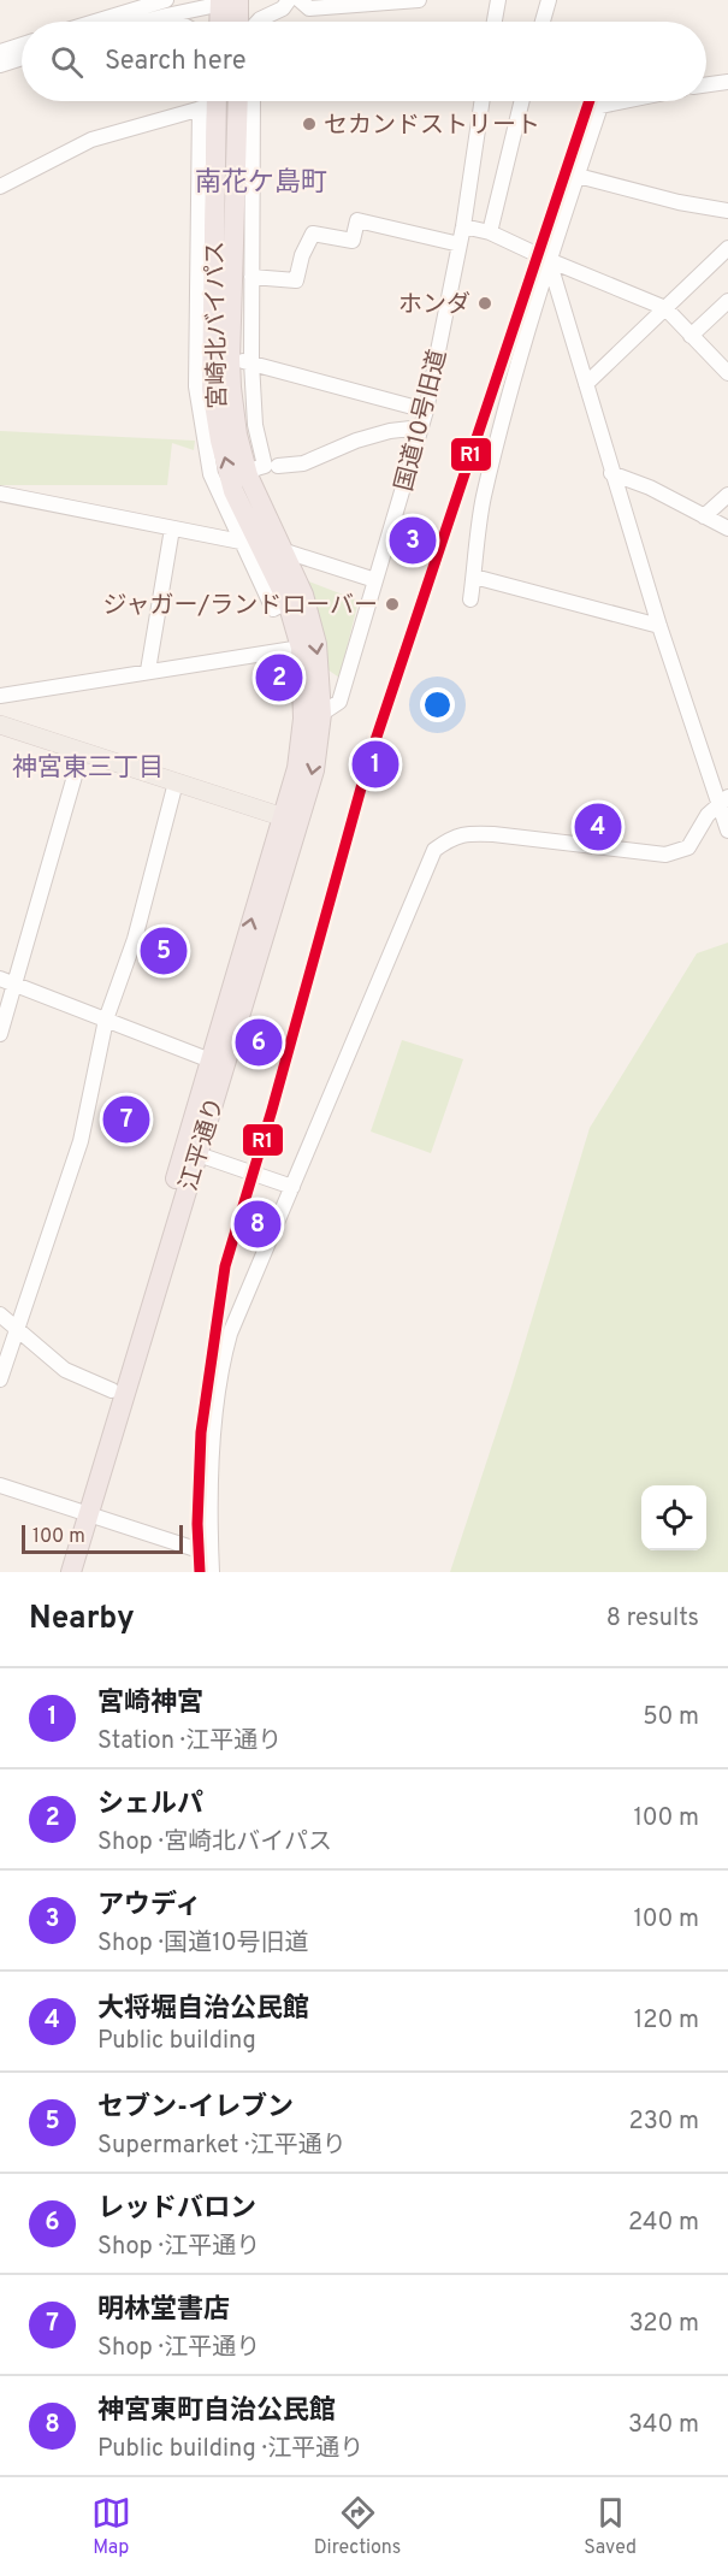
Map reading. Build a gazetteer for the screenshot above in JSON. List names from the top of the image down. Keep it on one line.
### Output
{"streets":{"highway":["宮崎北バイパス","江平通り"],"street":["国道10号旧道"]},"crossings":[["宮崎北バイパス","国道10号旧道"],["宮崎北バイパス","江平通り"],["国道10号旧道","江平通り"]],"districts":["南花ケ島町","神宮東三丁目"],"places":["セカンドストリート","ホンダ","ジャガー/ランドローバー"],"lines":["transit line R1"],"scale_bar":"100 m","page":{"search":"Search here","pins":["3","2","1","4","5","6","7","8"],"scale":"100 m","heading":["Nearby","8 results"],"list":[{"mark":"1","name":"宮崎神宮","note":"Station · 江平通り","value":"50 m"},{"mark":"2","name":"シェルパ","note":"Shop · 宮崎北バイパス","value":"100 m"},{"mark":"3","name":"アウディ","note":"Shop · 国道10号旧道","value":"100 m"},{"mark":"4","name":"大将堀自治公民館","note":"Public building","value":"120 m"},{"mark":"5","name":"セブン-イレブン","note":"Supermarket · 江平通り","value":"230 m"},{"mark":"6","name":"レッドバロン","note":"Shop · 江平通り","value":"240 m"},{"mark":"7","name":"明林堂書店","note":"Shop · 江平通り","value":"320 m"},{"mark":"8","name":"神宮東町自治公民館","note":"Public building · 江平通り","value":"340 m"}],"nav":["Map","Directions","Saved"]}}
